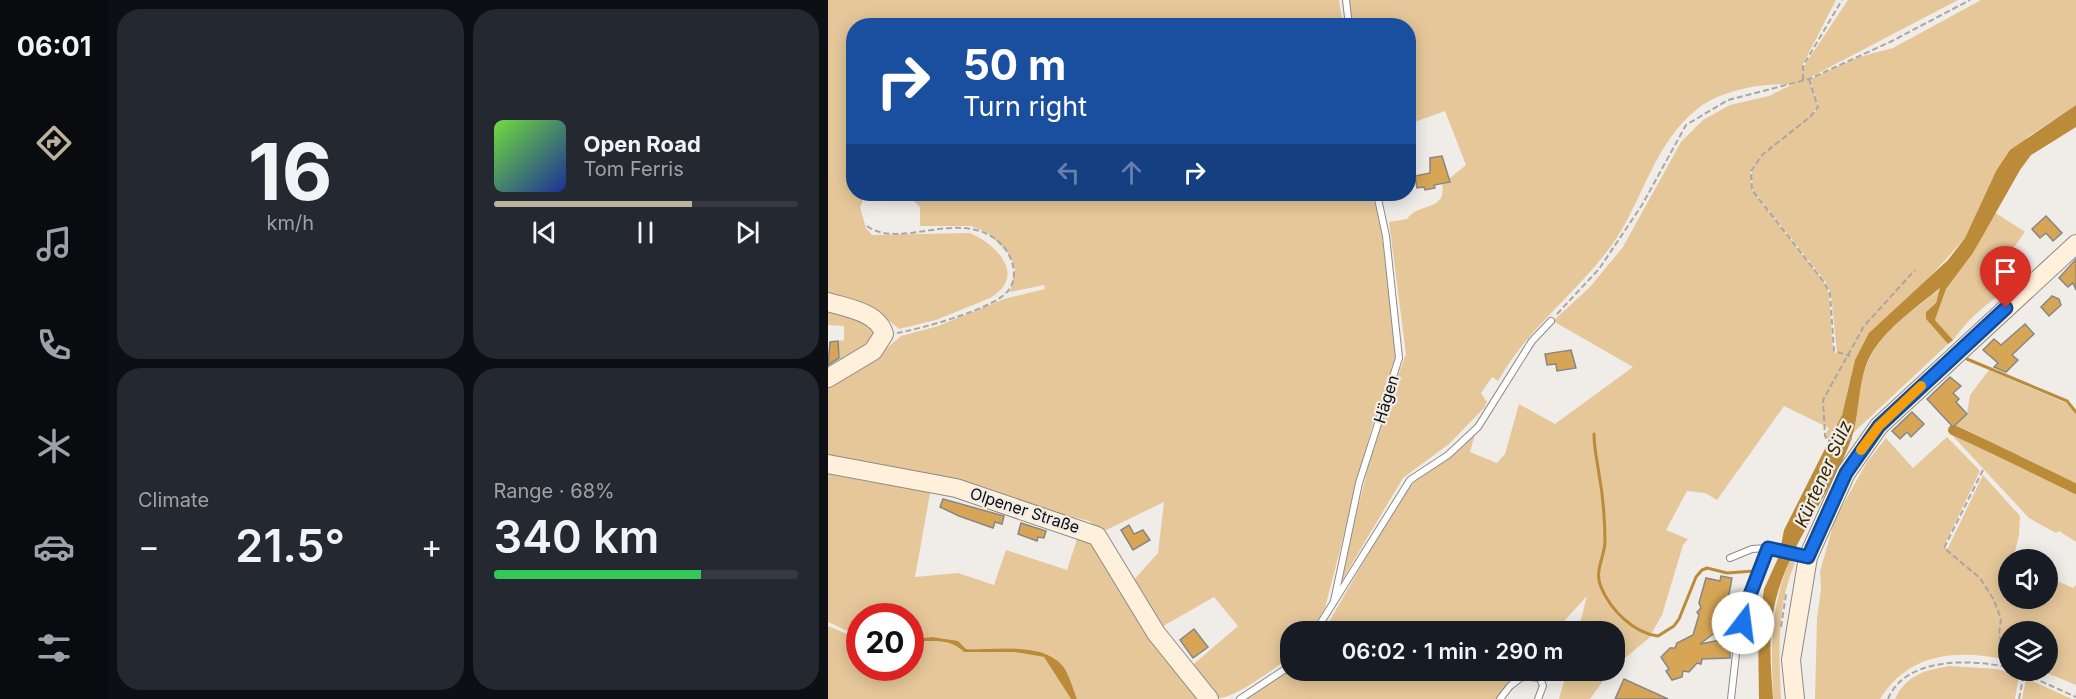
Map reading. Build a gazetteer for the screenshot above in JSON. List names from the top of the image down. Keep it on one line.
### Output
{"streets":{"street":["Olpener Straße"],"lane":["Hägen"]},"water":["Kürtener Sülz"],"page":{"tabs":"06:01","tile":[["16","km/h"],"Climate",["Range · 68%","340 km"]],"turn":["50 m","Turn right"],"song":["Open Road","Tom Ferris"],"heat":["−","21.5°","+"],"limit":"20","trip":"06:02 · 1 min · 290 m"}}
